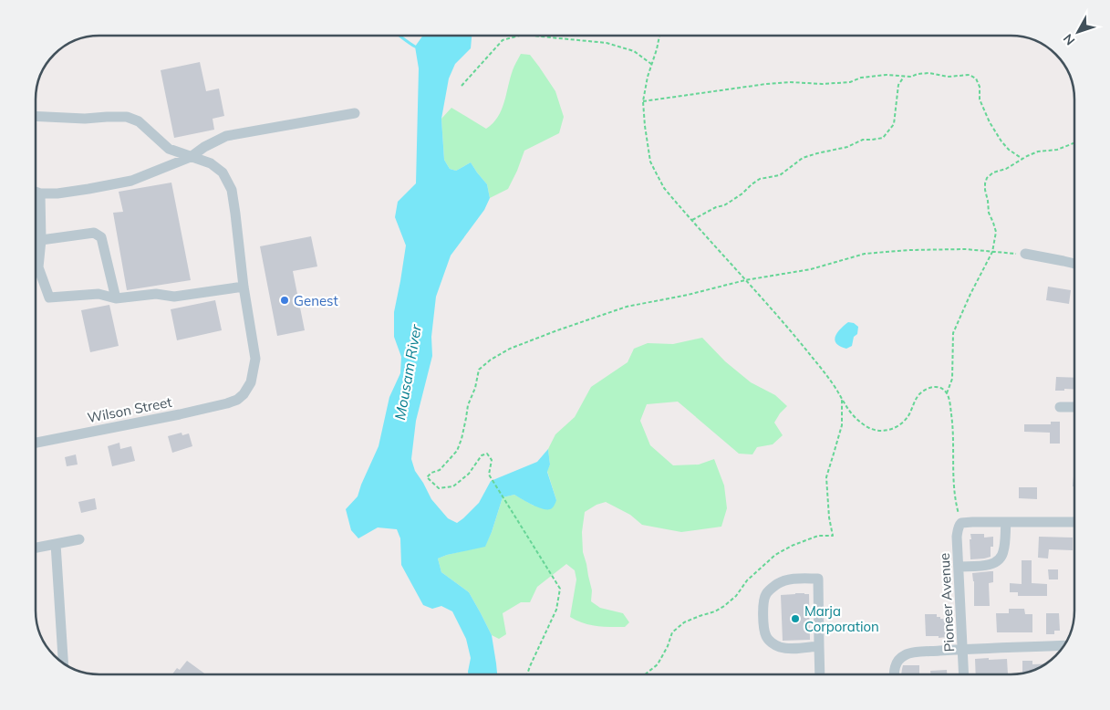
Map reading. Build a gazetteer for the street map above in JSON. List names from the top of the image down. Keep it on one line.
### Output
{"streets":{"street":["Wilson Street","Pioneer Avenue"]},"water":["Mousam River"],"places":["Genest","Marja Corporation"],"north":"bottom left"}
